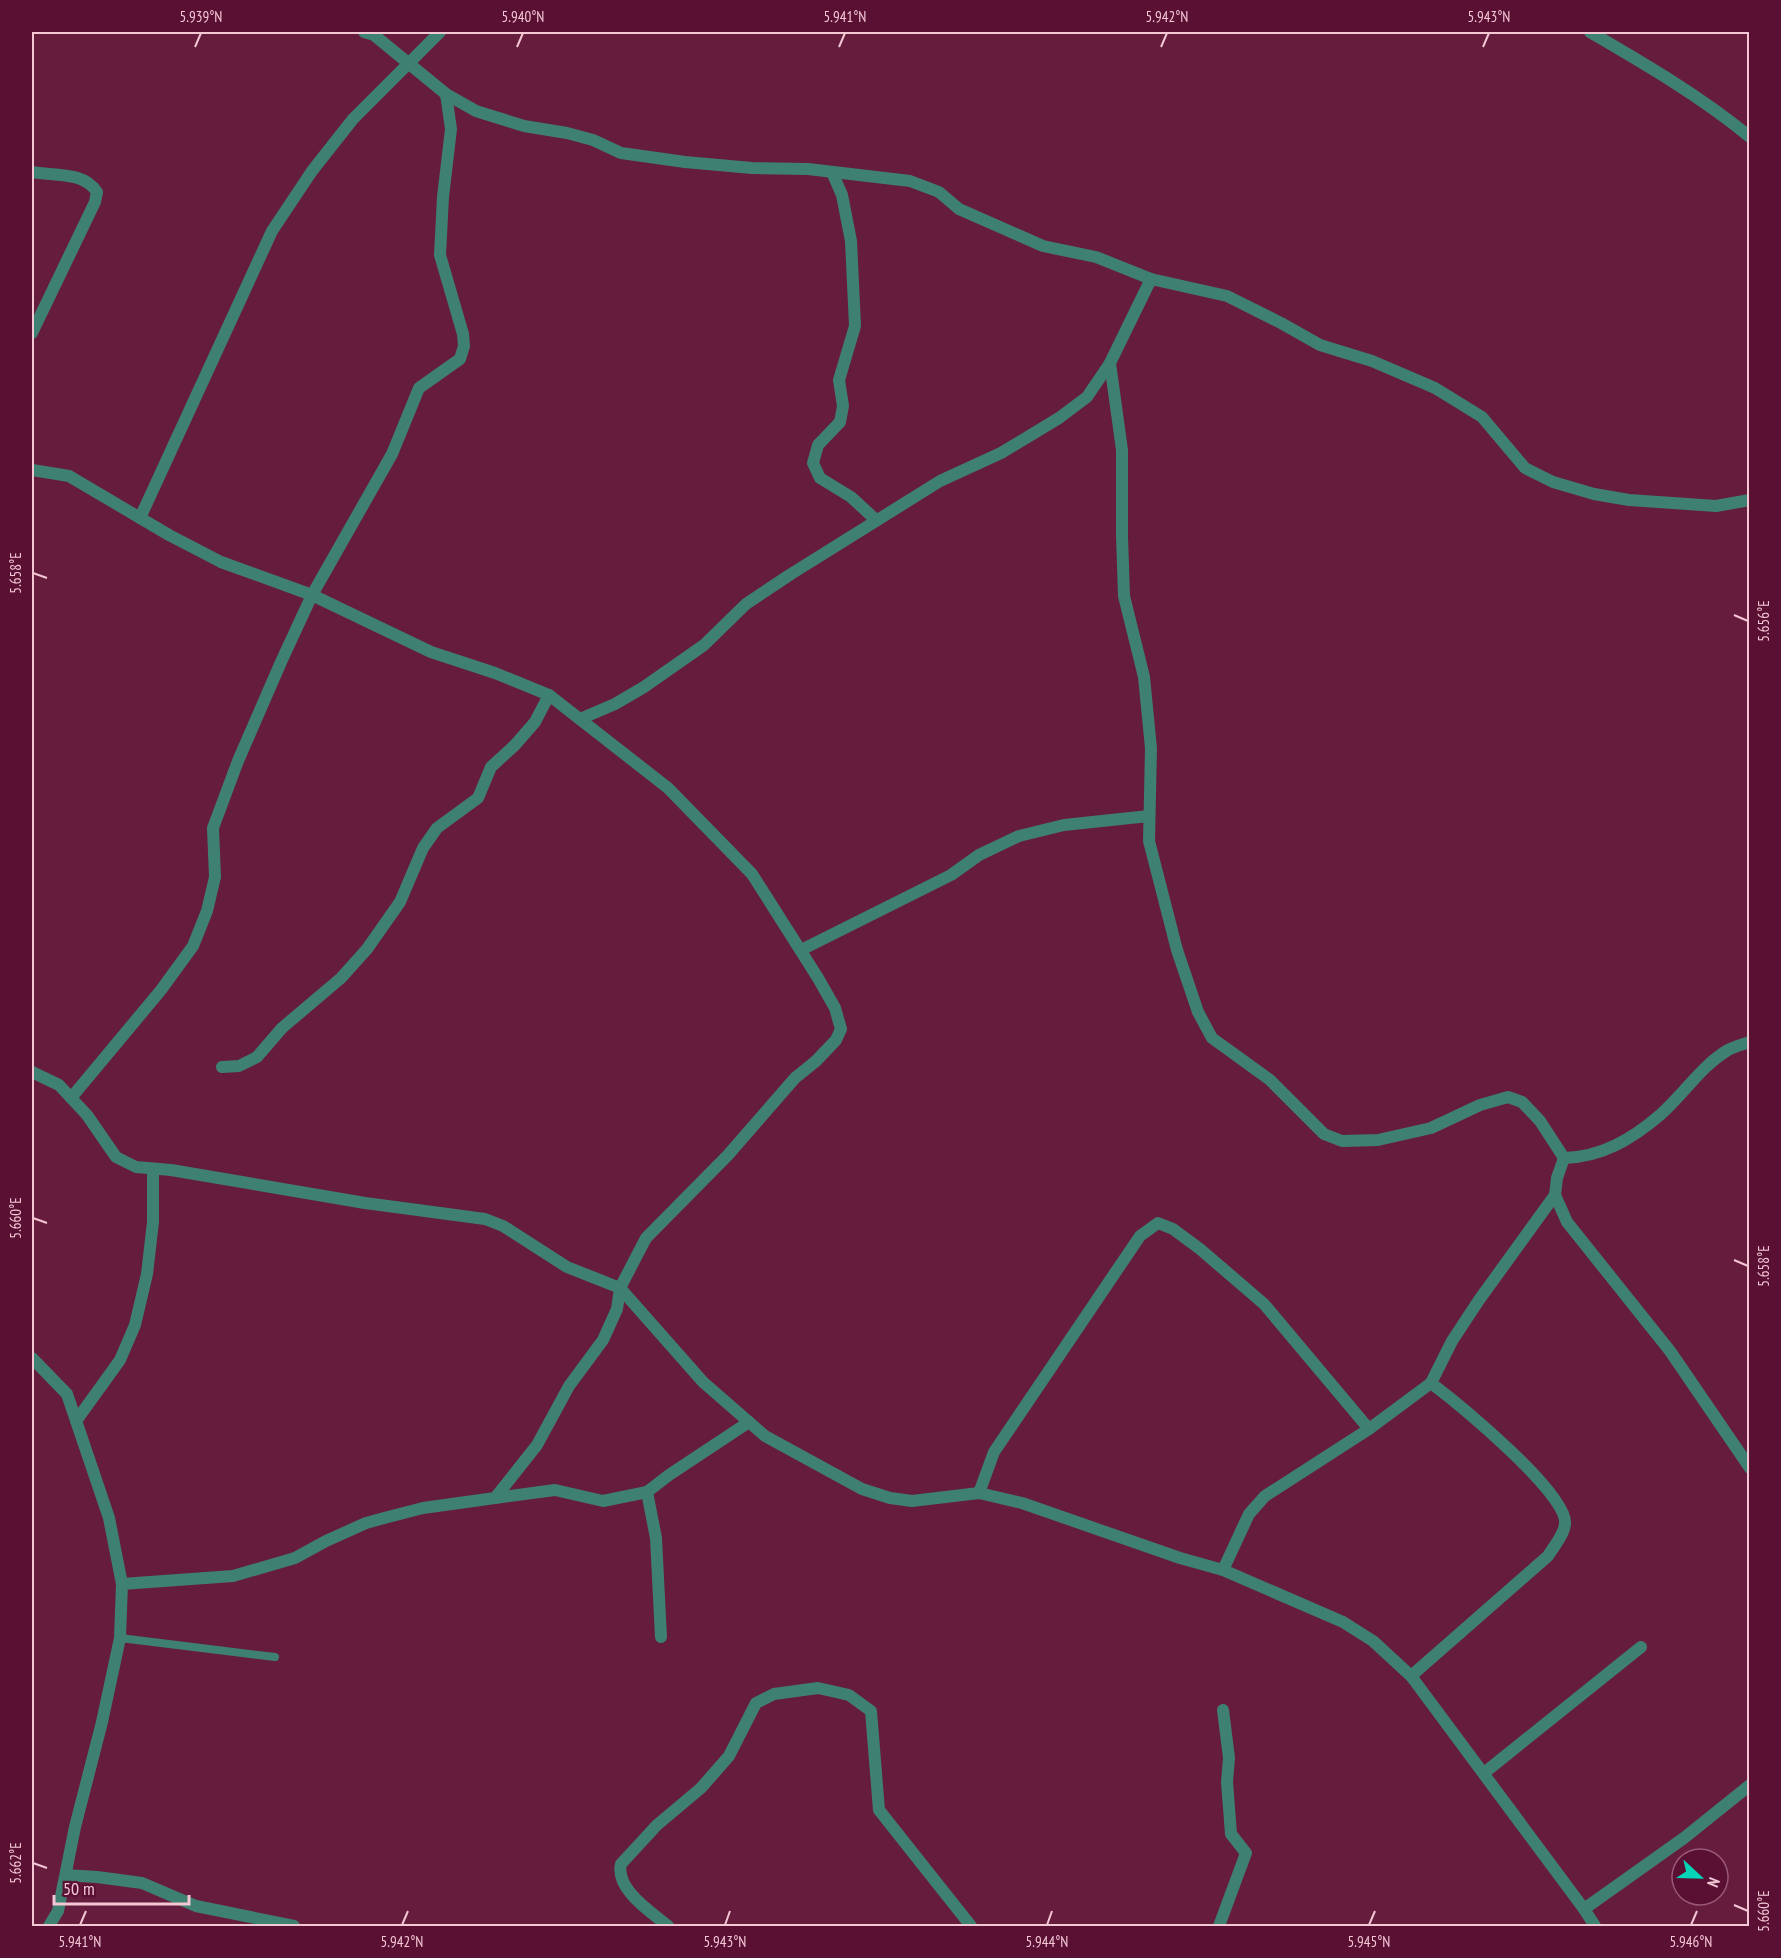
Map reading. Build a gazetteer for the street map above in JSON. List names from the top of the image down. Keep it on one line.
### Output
{"scale_bar":"50 m","north":"right","coordinates":["5.939°N","5.940°N","5.941°N","5.942°N","5.943°N","5.658°E","5.656°E","5.660°E","5.662°E","5.944°N","5.945°N","5.946°N"]}
